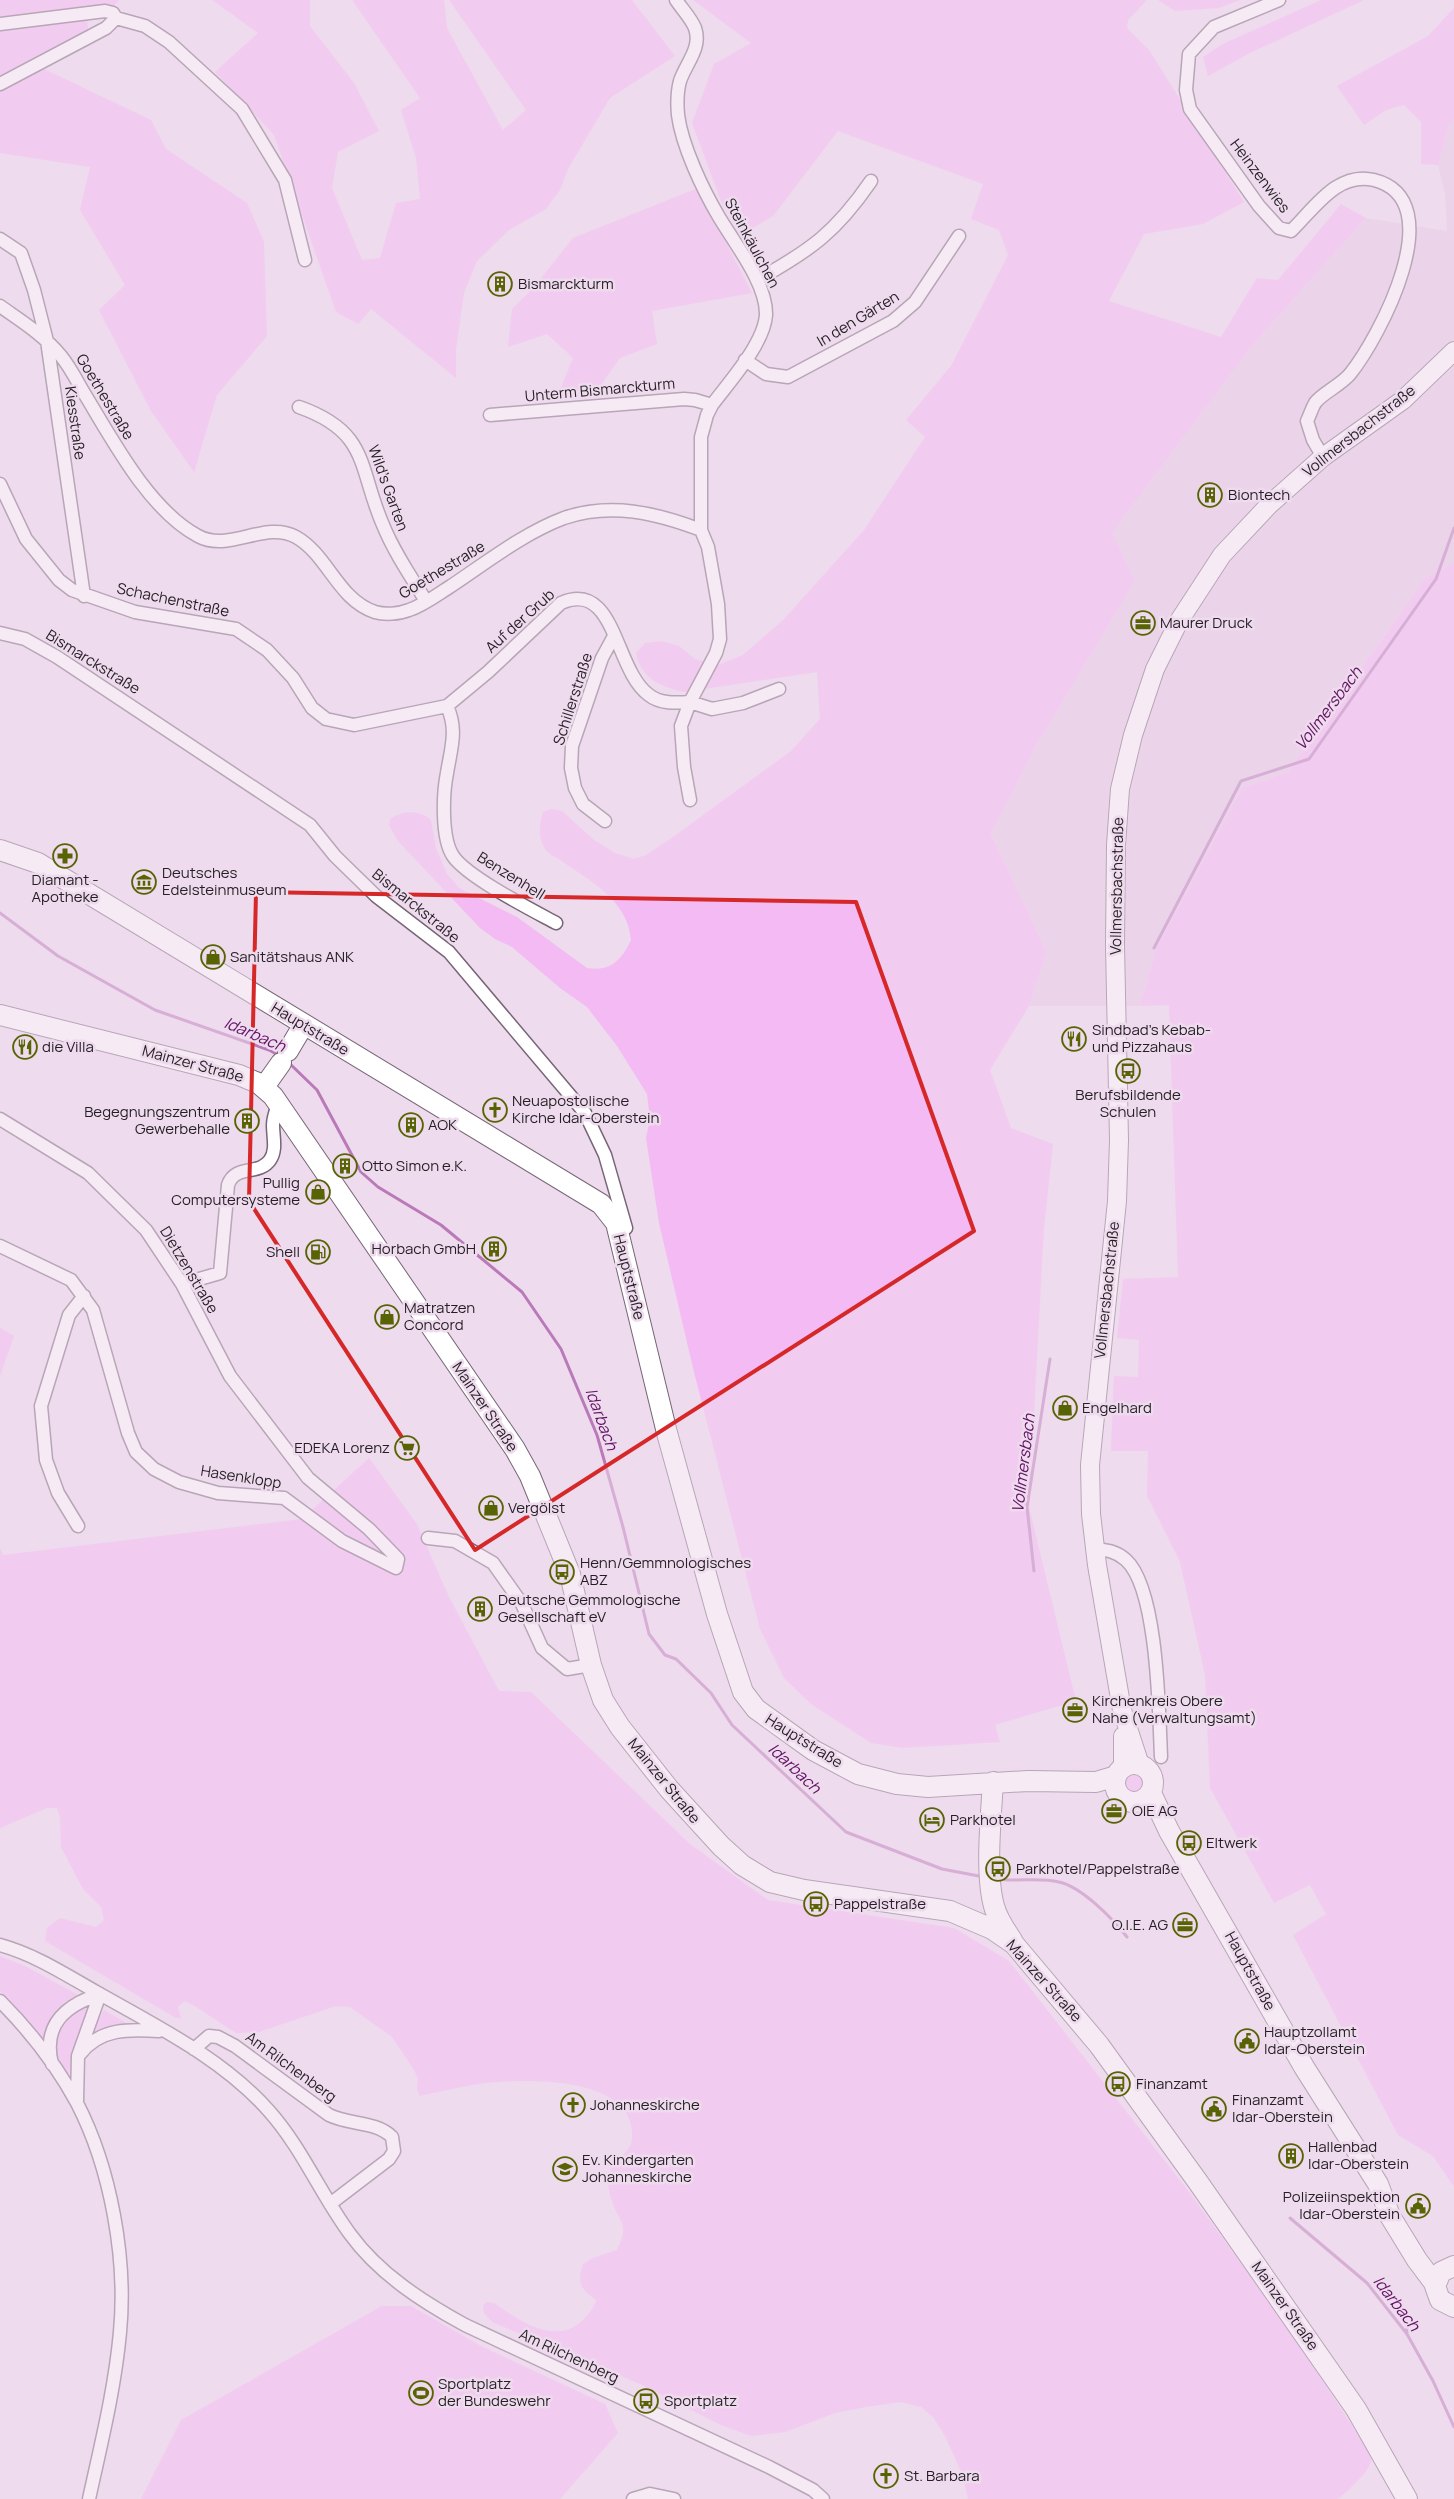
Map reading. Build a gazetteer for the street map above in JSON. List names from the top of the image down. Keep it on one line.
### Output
{"streets":{"main road":["Vollmersbachstraße","Hauptstraße","Mainzer Straße"],"street":["Heinzenwies","Steinkäulchen","In den Gärten","Unterm Bismarckturm","Goethestraße","Kiesstraße","Wild's Garten","Schachenstraße","Auf der Grub","Bismarckstraße","Schillerstraße","Benzenhell","Dietzenstraße","Hasenklopp","Am Rilchenberg"]},"crossings":[["Heinzenwies","Vollmersbachstraße"],["Steinkäulchen","In den Gärten"],["Steinkäulchen","Unterm Bismarckturm"],["Steinkäulchen","Goethestraße"],["Goethestraße","Kiesstraße"],["Goethestraße","Wild's Garten"],["Kiesstraße","Schachenstraße"],["Vollmersbachstraße","Hauptstraße"],["Schachenstraße","Auf der Grub"],["Schachenstraße","Benzenhell"],["Auf der Grub","Schillerstraße"],["Auf der Grub","Benzenhell"],["Bismarckstraße","Hauptstraße"],["Dietzenstraße","Hasenklopp"]],"water":["Vollmersbach","Idarbach"],"places":{"building":["Bismarckturm","Biontech","Begegnungszentrum Gewerbehalle","AOK","Otto Simon e.K.","Horbach GmbH","Deutsche Gemmologische Gesellschaft eV","Hallenbad Idar-Oberstein"],"office":["Maurer Druck","Kirchenkreis Obere Nahe (Verwaltungsamt)","OIE AG","O.I.E. AG"],"pharmacy":["Diamant - Apotheke"],"museum":["Deutsches Edelsteinmuseum"],"shop":["Sanitätshaus ANK","Pullig Computersysteme","Matratzen Concord","Engelhard","Vergölst"],"restaurant":["Sindbad's Kebab- und Pizzahaus","die Villa"],"bus stop":["Berufsbildende Schulen","Henn/Gemmnologisches ABZ","Eltwerk","Parkhotel/Pappelstraße","Pappelstraße","Finanzamt","Sportplatz"],"church":["Neuapostolische Kirche Idar-Oberstein","Johanneskirche","St. Barbara"],"fuel station":["Shell"],"supermarket":["EDEKA Lorenz"],"hotel":["Parkhotel"],"public building":["Hauptzollamt Idar-Oberstein","Finanzamt Idar-Oberstein","Polizeiinspektion Idar-Oberstein"],"school or university":["Ev. Kindergarten Johanneskirche"],"sports":["Sportplatz der Bundeswehr"]}}
